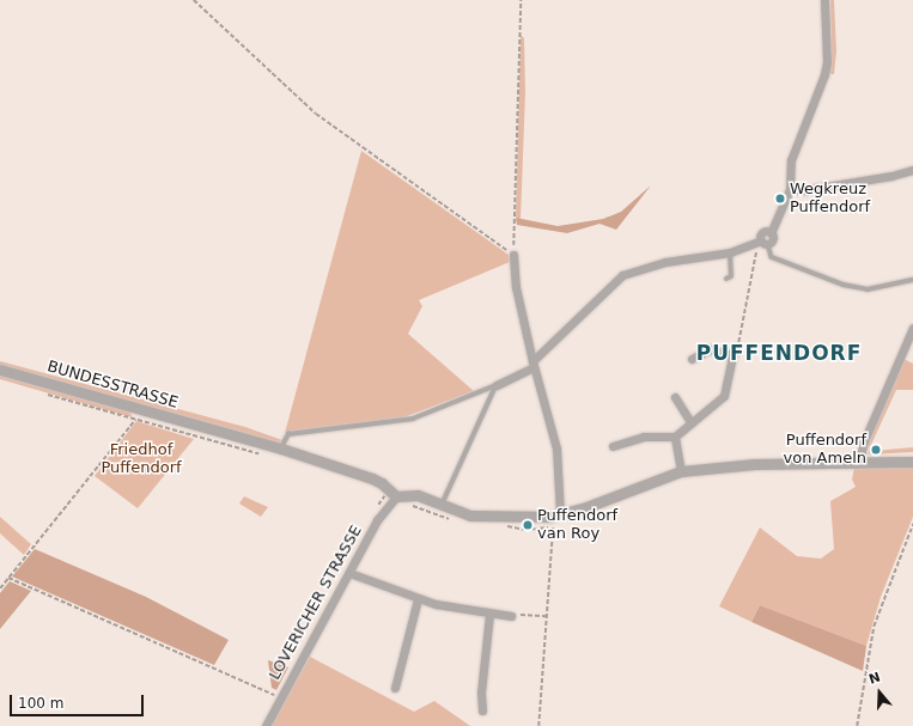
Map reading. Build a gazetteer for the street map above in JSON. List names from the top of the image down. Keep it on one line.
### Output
{"streets":{"street":["BUNDESSTRASSE","LOVERICHER STRASSE"]},"crossings":[["BUNDESSTRASSE","LOVERICHER STRASSE"]],"districts":["PUFFENDORF"],"parks":["Friedhof Puffendorf"],"places":["Wegkreuz Puffendorf","Puffendorf von Ameln","Puffendorf van Roy"],"scale_bar":"100 m","north":"top"}
